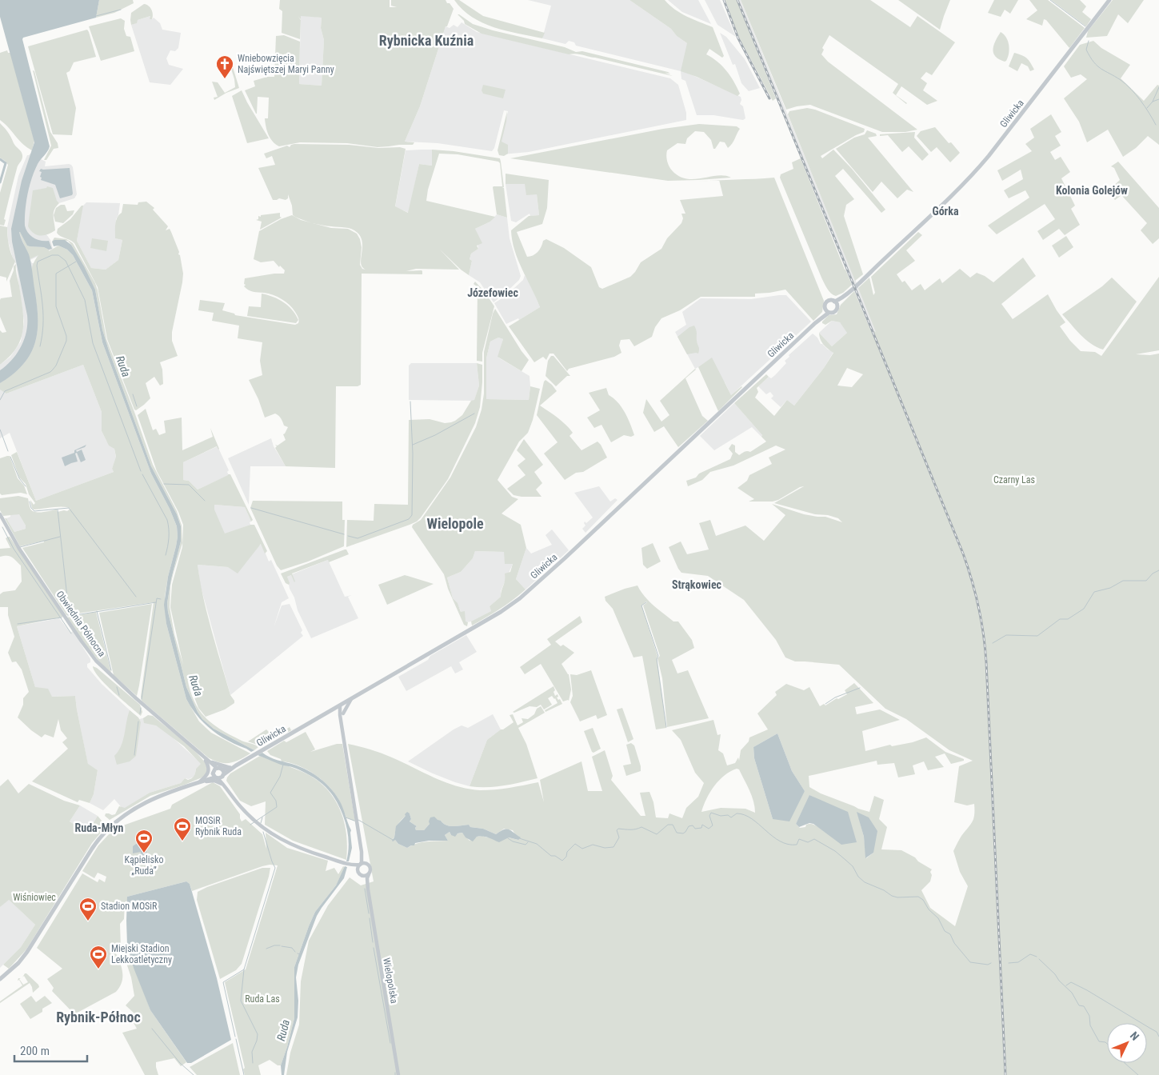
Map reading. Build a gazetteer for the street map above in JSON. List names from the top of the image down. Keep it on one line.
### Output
{"streets":{"main road":["Gliwicka","Obwiednia Północna","Wielopolska"]},"crossings":[["Gliwicka","Obwiednia Północna"],["Obwiednia Północna","Wielopolska"]],"districts":["Rybnicka Kuźnia","Kolonia Golejów","Górka","Józefowiec","Wielopole","Strąkowiec","Ruda-Młyn","Rybnik-Północ"],"water":["Ruda"],"parks":["Czarny Las","Wiśniowiec","Ruda Las"],"places":{"church":["Wniebowzięcia Najświętszej Maryi Panny"],"sports":["MOSiR Rybnik Ruda","Kąpielisko „Ruda”","Stadion MOSiR","Miejski Stadion Lekkoatletyczny"]},"scale_bar":"200 m","north":"top right"}
